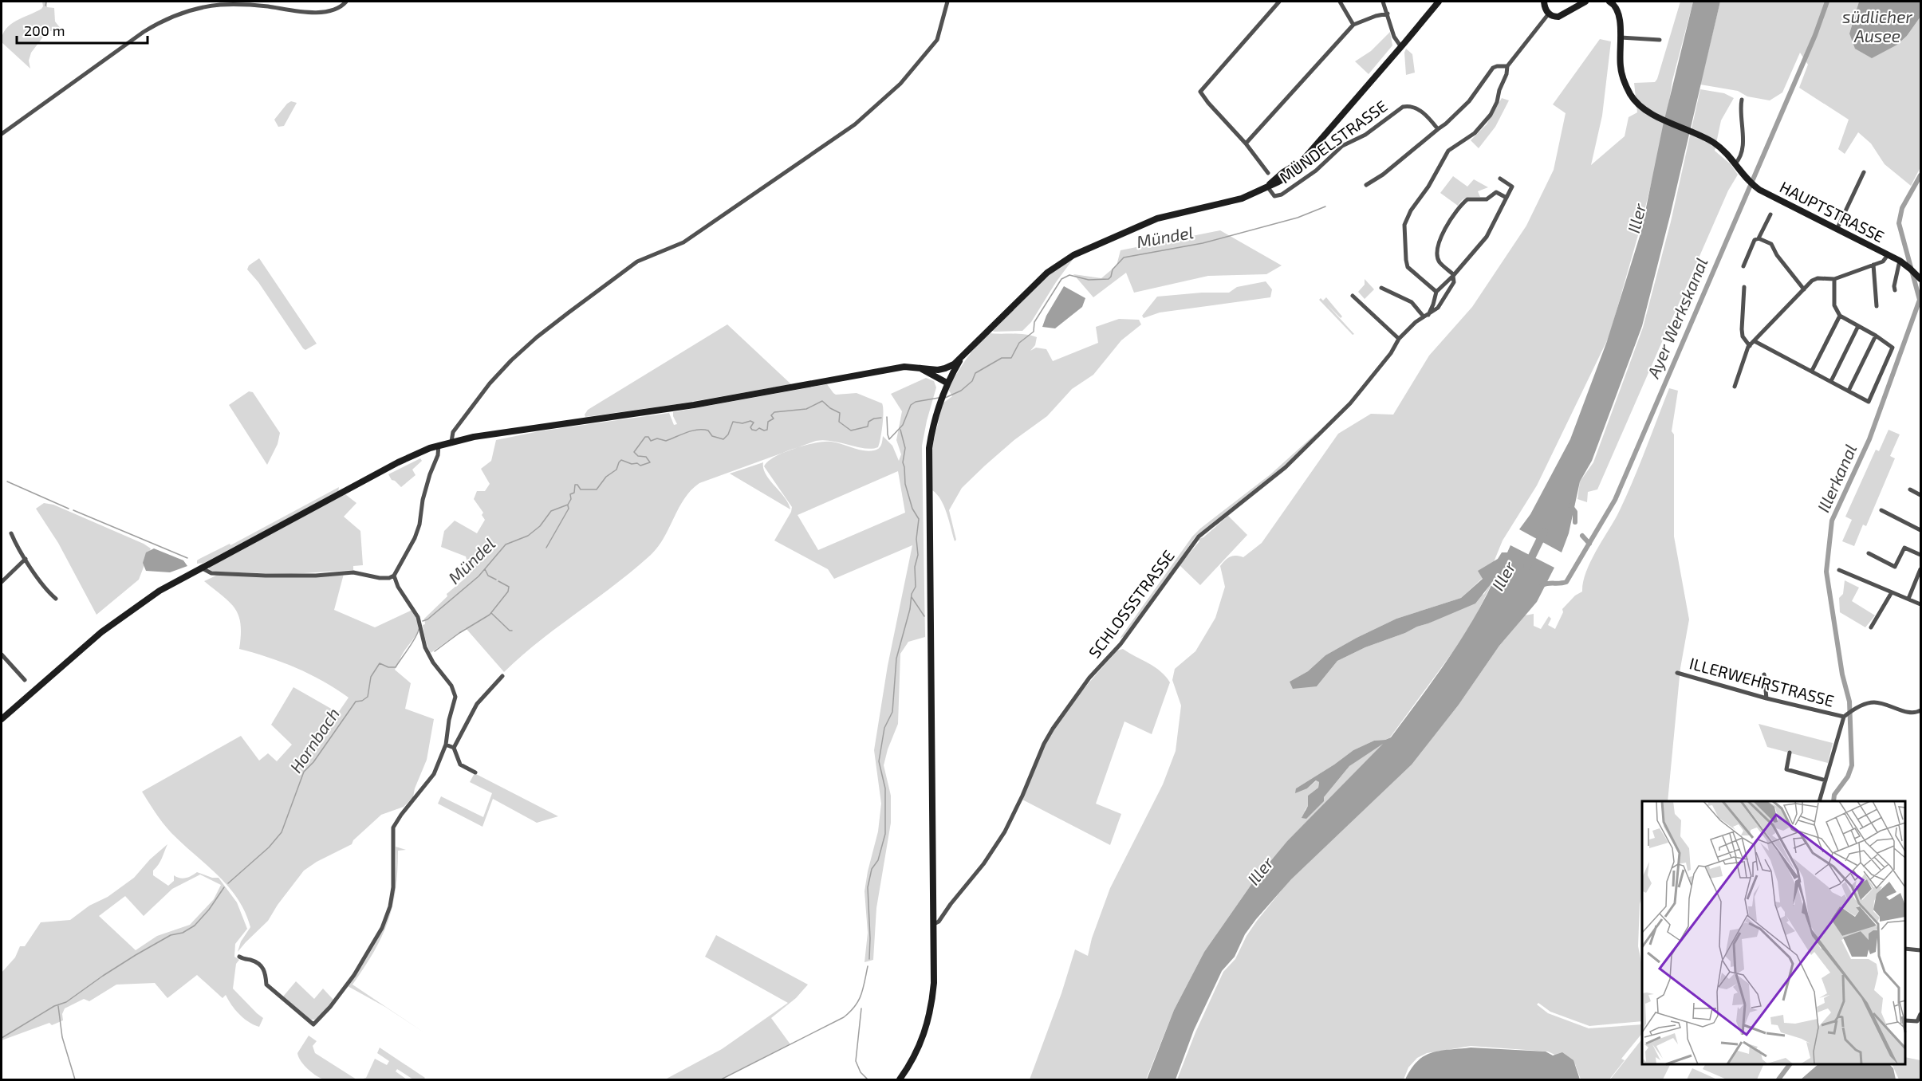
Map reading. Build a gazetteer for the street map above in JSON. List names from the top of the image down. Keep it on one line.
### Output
{"streets":{"main road":["HAUPTSTRASSE"],"street":["MÜNDELSTRASSE","SCHLOSSSTRASSE","ILLERWEHRSTRASSE"]},"water":["südlicher Ausee","Iller","Mündel","Ayer Werkskanal","Illerkanal","Hornbach"],"scale_bar":"200 m"}
